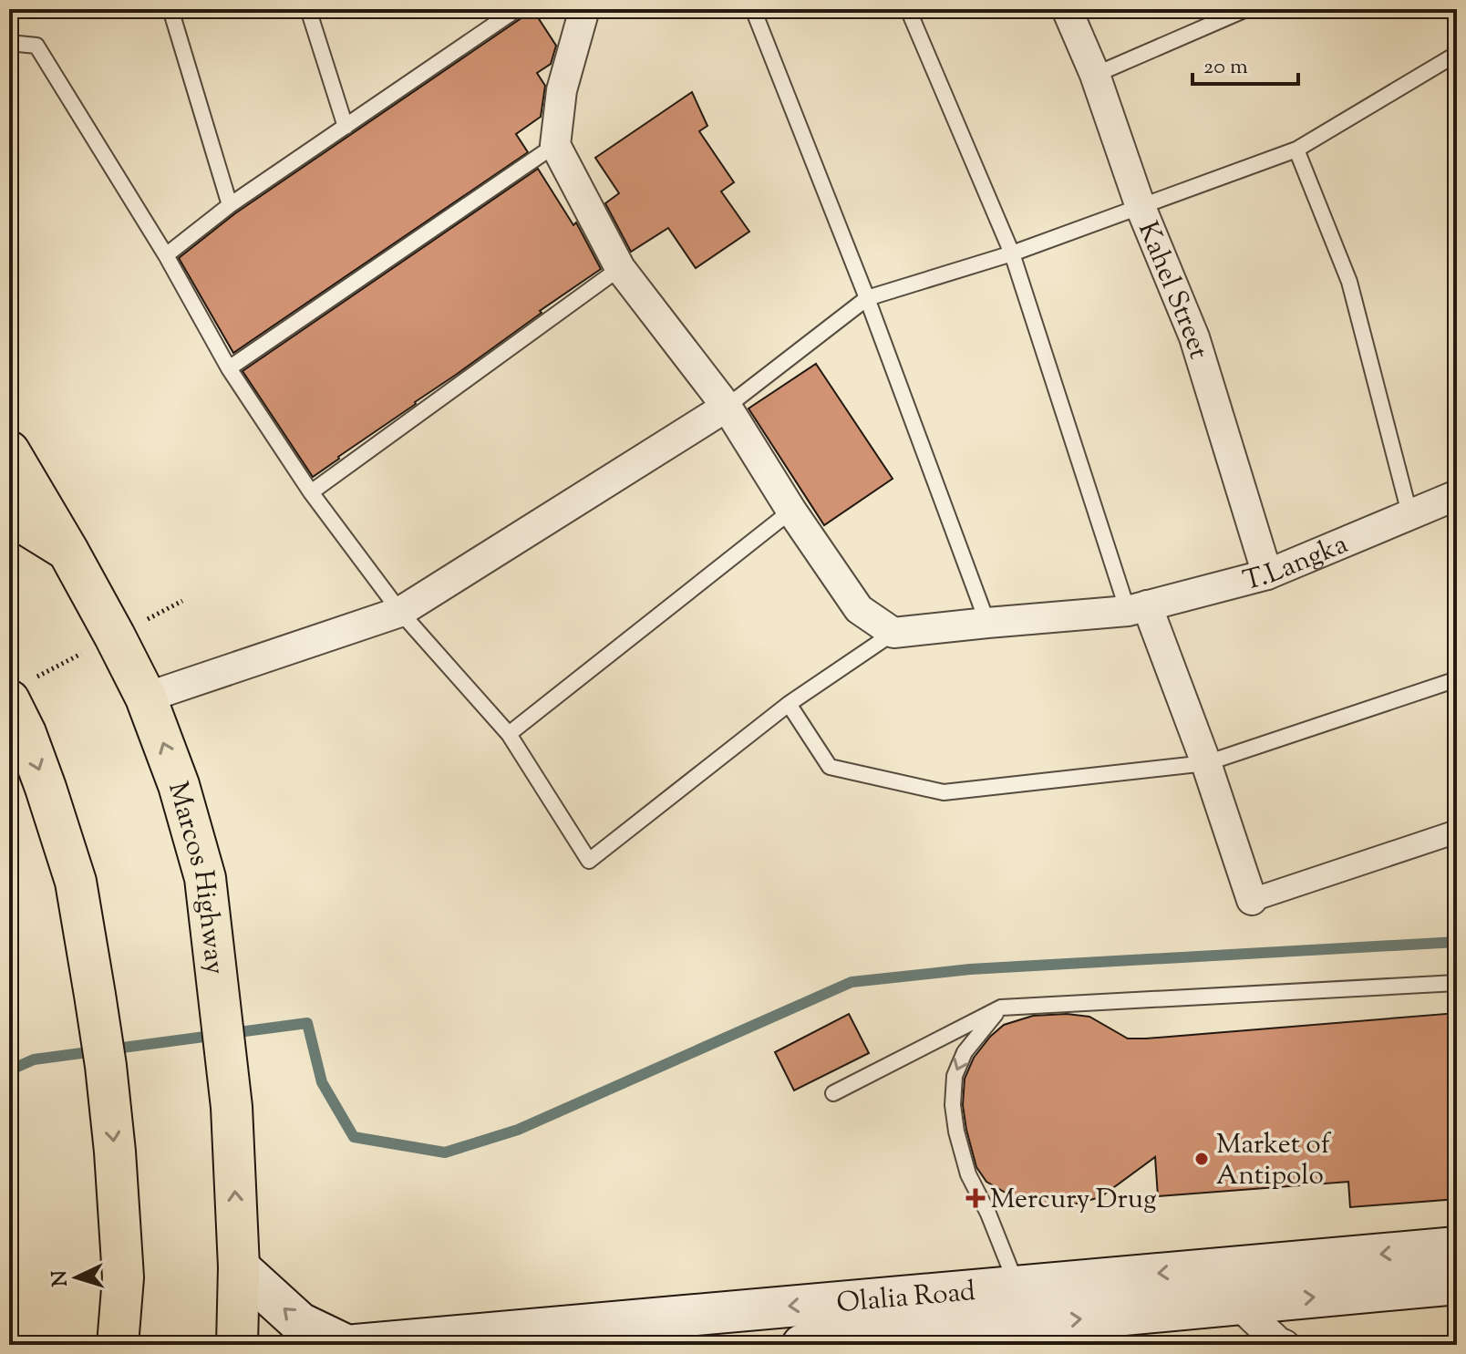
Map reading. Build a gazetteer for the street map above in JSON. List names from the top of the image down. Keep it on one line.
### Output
{"streets":{"main road":["Marcos Highway","Olalia Road"],"street":["Kahel Street","T.Langka"]},"crossings":[["Kahel Street","T.Langka"]],"places":{"other":["Market of Antipolo"],"health":["Mercury Drug"]},"scale_bar":"20 m","north":"left"}
